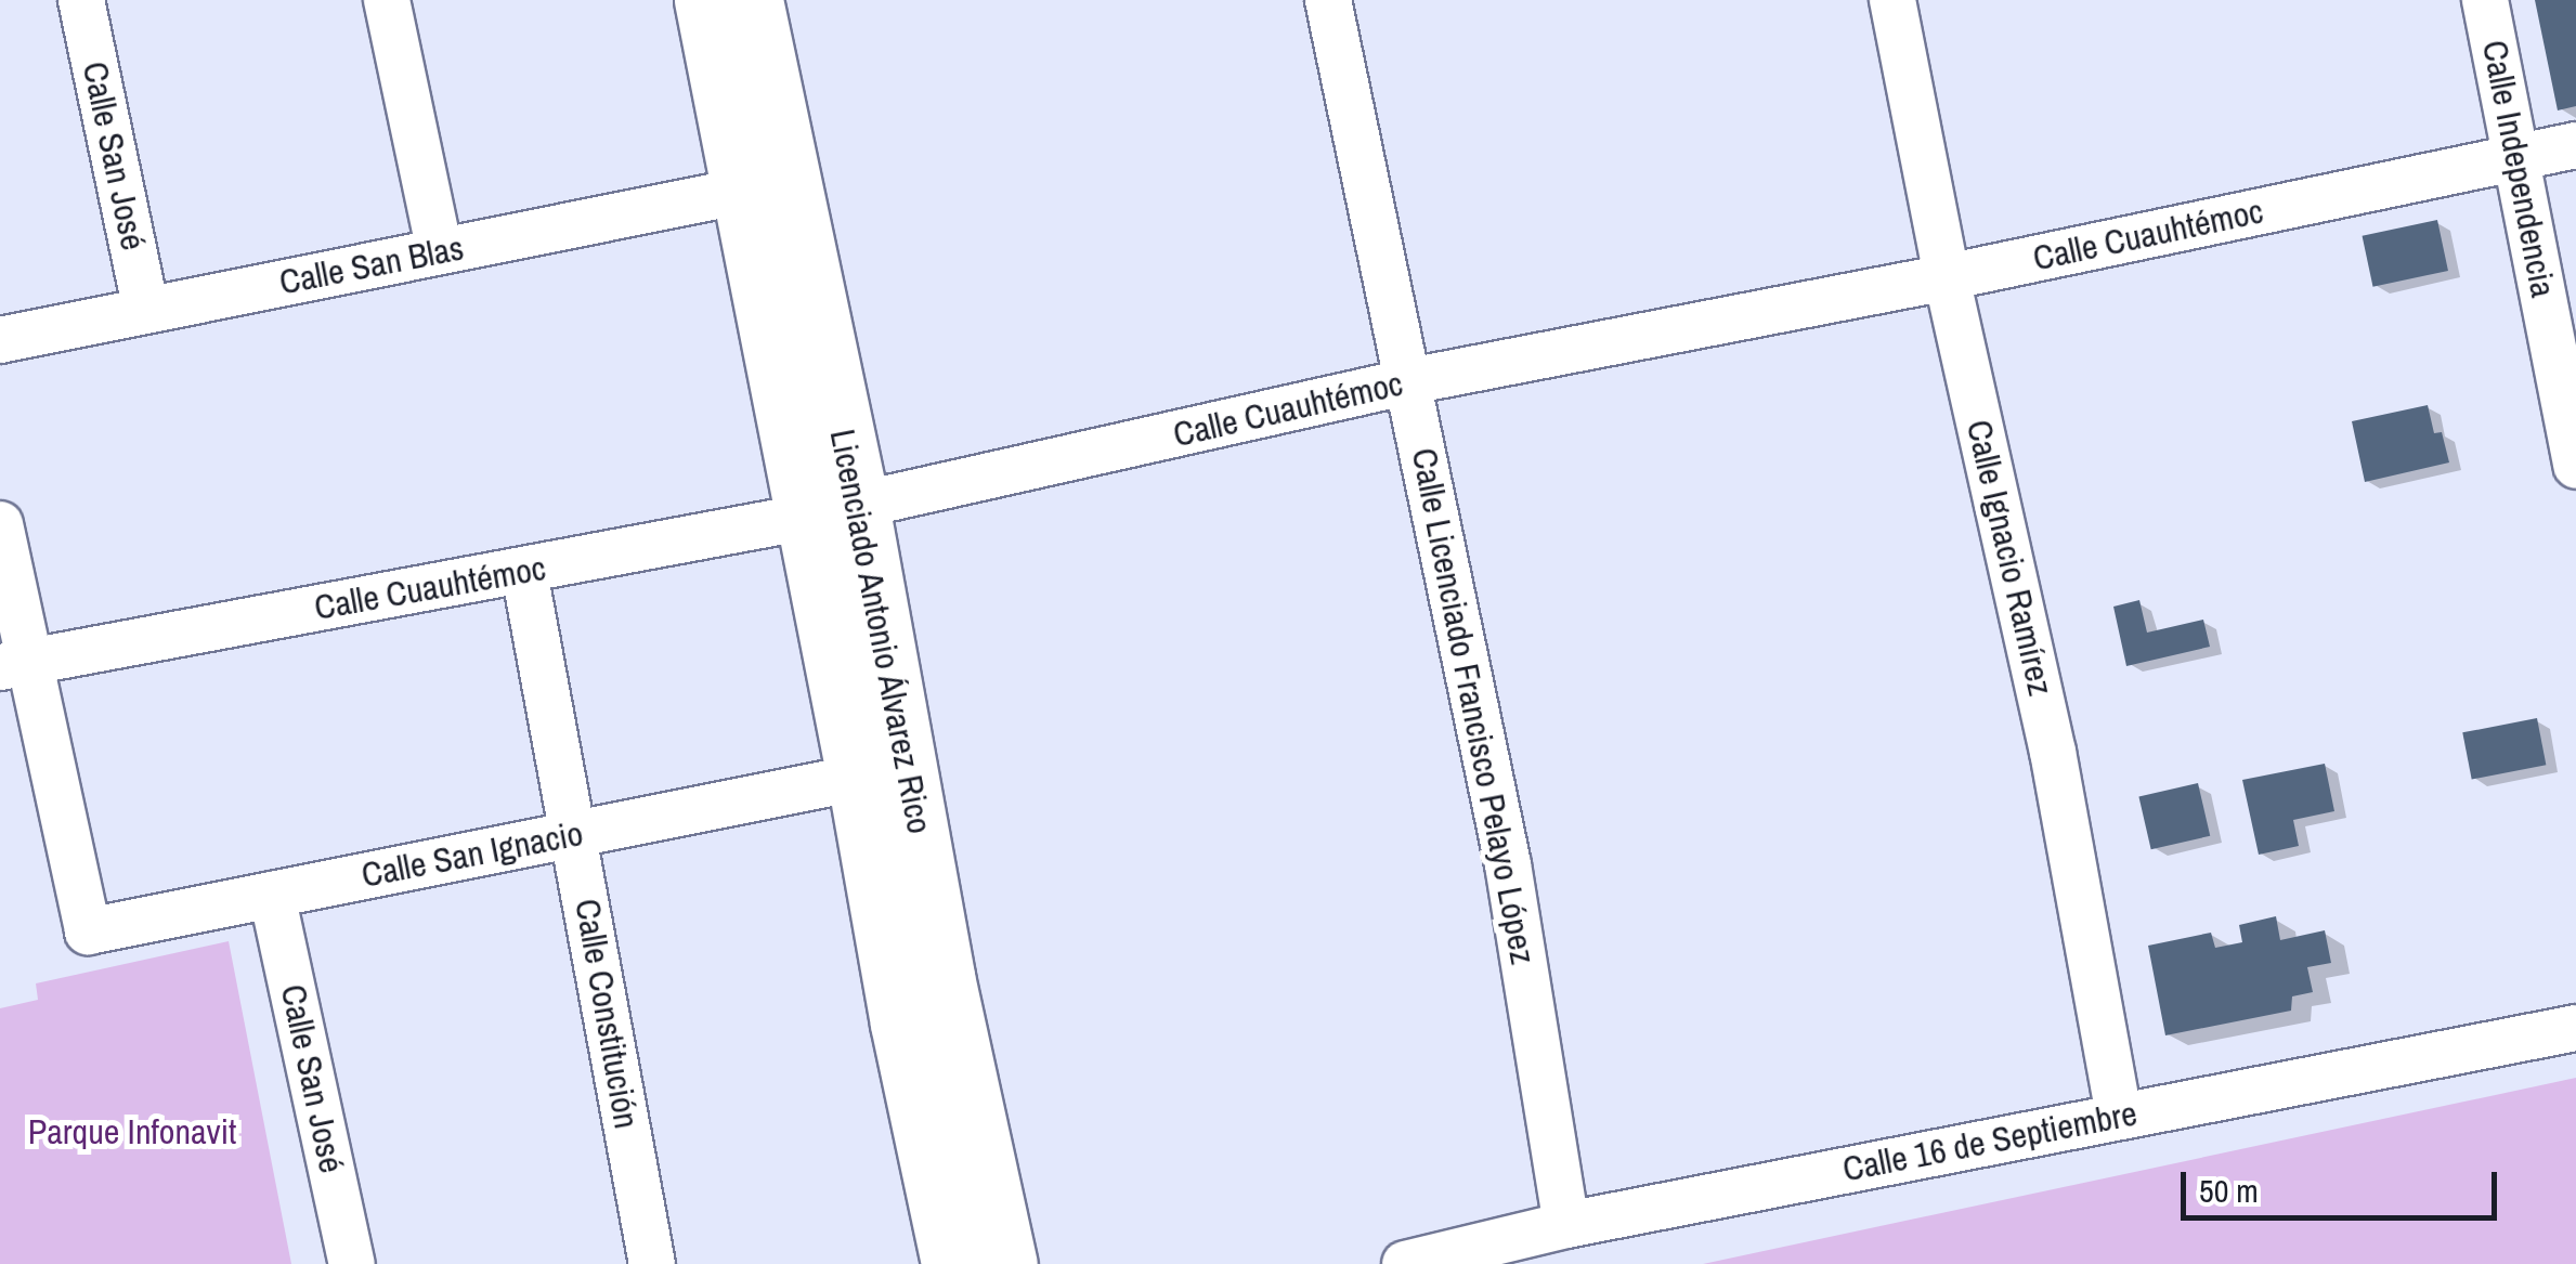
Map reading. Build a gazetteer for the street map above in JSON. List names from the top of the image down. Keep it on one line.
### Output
{"streets":{"main road":["Licenciado Antonio Álvarez Rico"],"street":["Calle San José","Calle Independencia","Calle Cuauhtémoc","Calle San Blas","Calle Ignacio Ramírez","Calle Licenciado Francisco Pelayo López","Calle San Ignacio","Calle Constitución","Calle 16 de Septiembre"]},"crossings":[["Calle San José","Calle San Blas"],["Calle San José","Calle San Ignacio"],["Calle Independencia","Calle Cuauhtémoc"],["Calle Cuauhtémoc","Calle Ignacio Ramírez"],["Calle Cuauhtémoc","Licenciado Antonio Álvarez Rico"],["Calle Cuauhtémoc","Calle Licenciado Francisco Pelayo López"],["Calle Cuauhtémoc","Calle San Ignacio"],["Calle Cuauhtémoc","Calle Constitución"],["Calle San Blas","Licenciado Antonio Álvarez Rico"],["Calle Ignacio Ramírez","Calle 16 de Septiembre"],["Licenciado Antonio Álvarez Rico","Calle San Ignacio"],["Calle Licenciado Francisco Pelayo López","Calle 16 de Septiembre"],["Calle San Ignacio","Calle Constitución"]],"parks":["Parque Infonavit"],"scale_bar":"50 m"}
